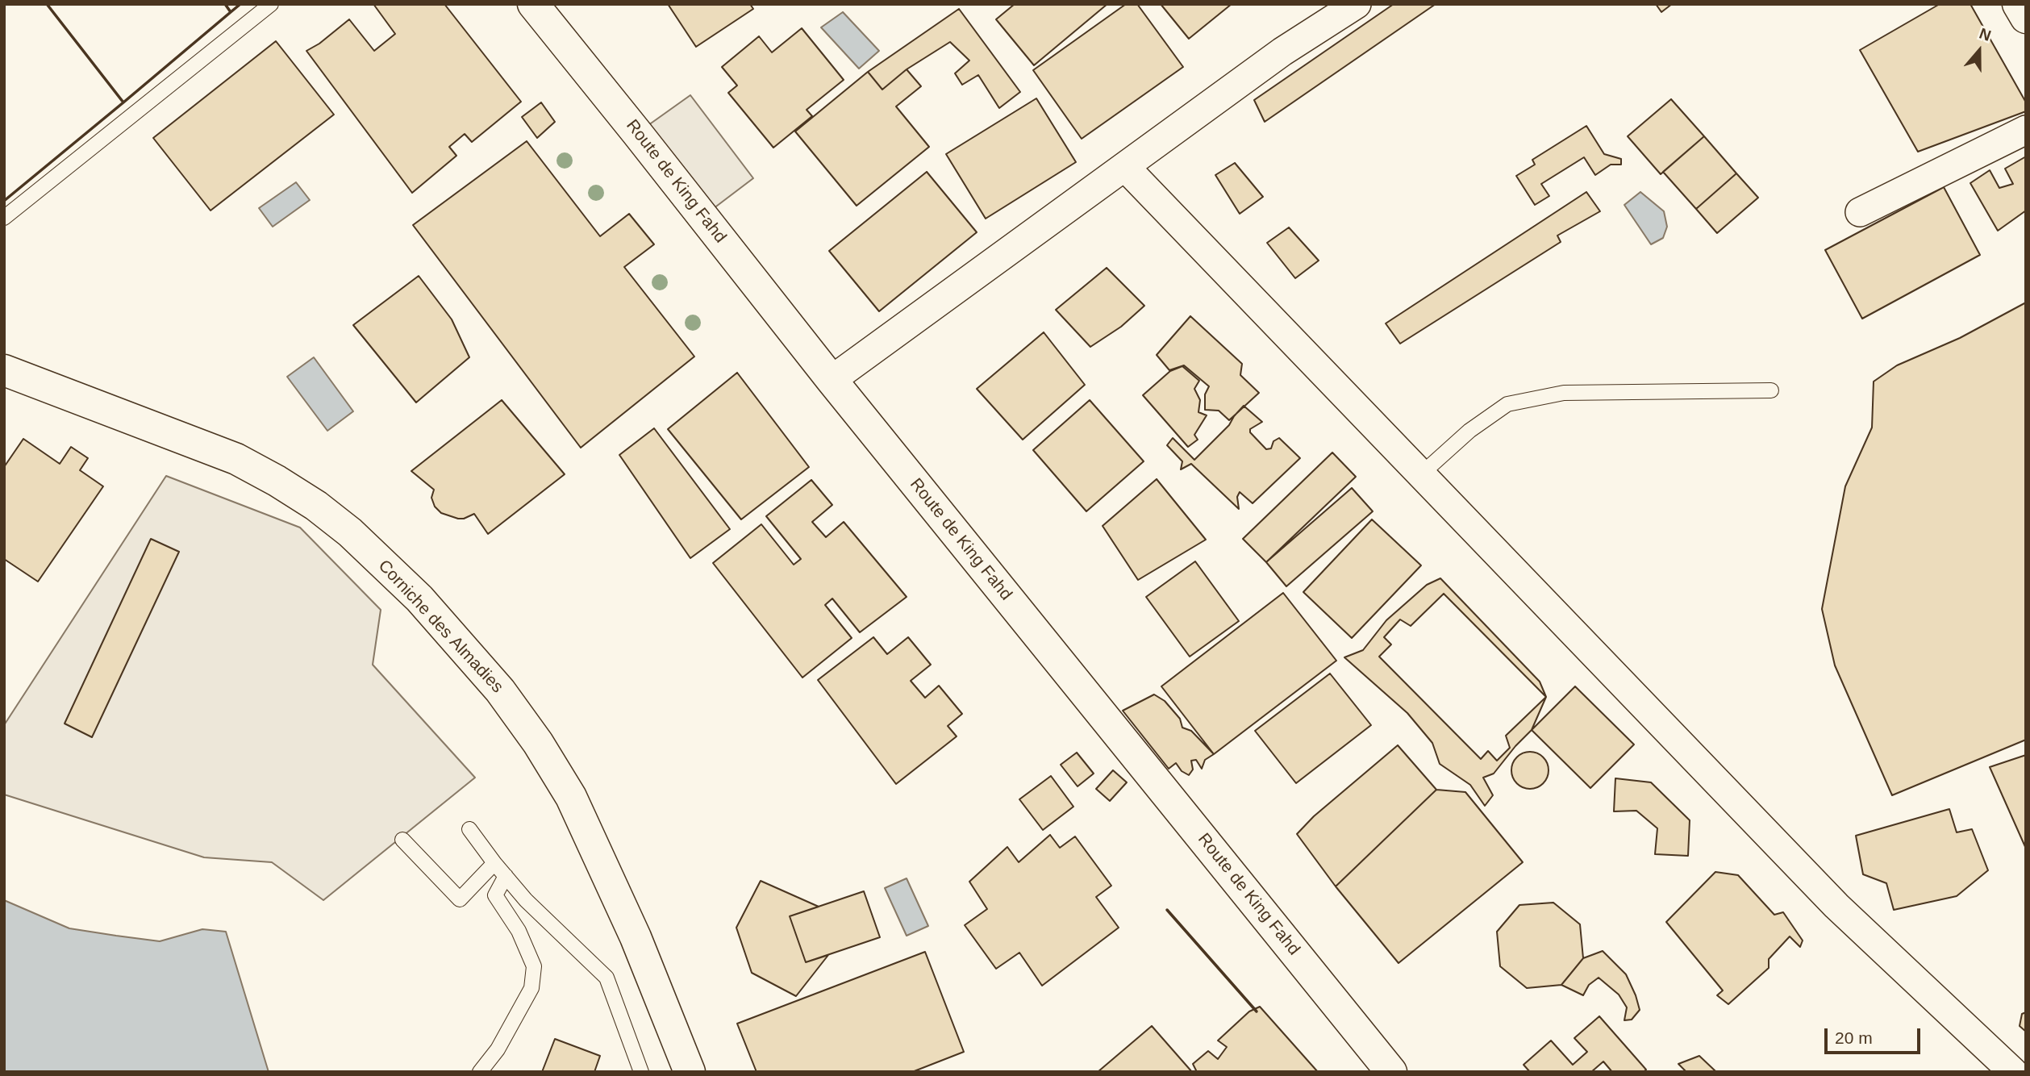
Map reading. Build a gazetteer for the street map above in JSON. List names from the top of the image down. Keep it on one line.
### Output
{"streets":{"street":["Route de King Fahd","Corniche des Almadies"]},"scale_bar":"20 m","north":"top"}
